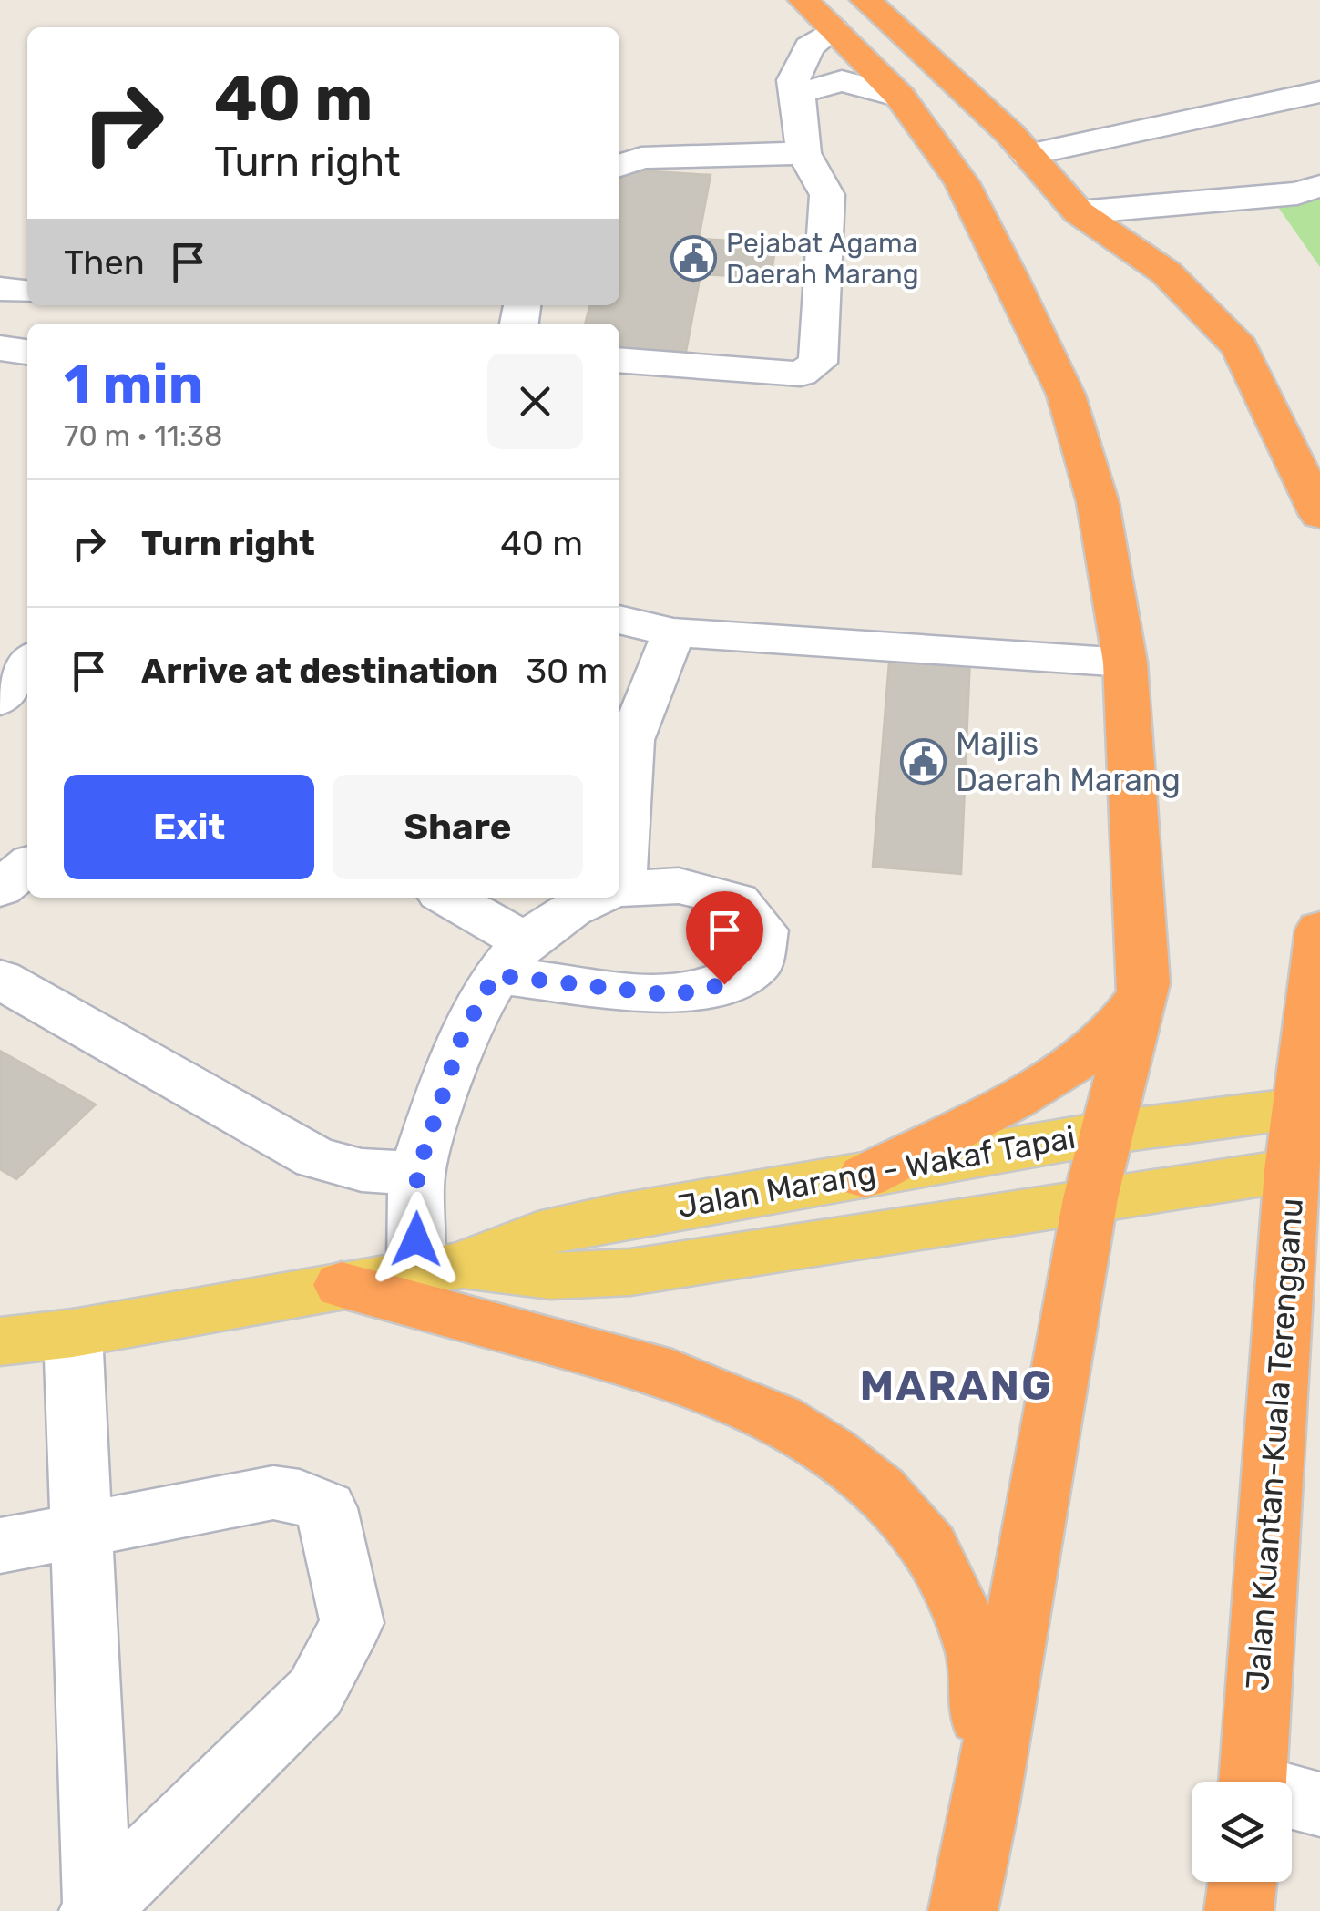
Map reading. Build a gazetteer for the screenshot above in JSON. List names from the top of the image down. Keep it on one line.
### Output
{"streets":{"highway":["Jalan Kuantan-Kuala Terengganu"],"main road":["Jalan Marang - Wakaf Tapai"]},"crossings":[["Jalan Marang - Wakaf Tapai","Jalan Kuantan-Kuala Terengganu"]],"districts":["MARANG"],"places":{"public building":["Pejabat Agama Daerah Marang","Majlis Daerah Marang"]},"page":{"turn":["40 m","Turn right"],"then":"Then","heading":["1 min","70 m · 11:38"],"list":[{"name":"Turn right","value":"40 m"},{"name":"Arrive at destination","value":"30 m"}],"buttons":["Exit","Share"]}}
